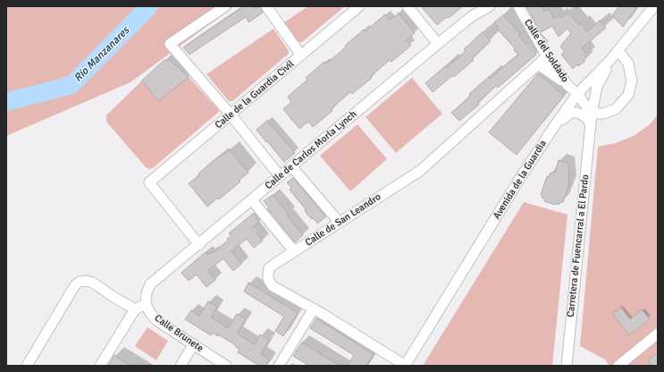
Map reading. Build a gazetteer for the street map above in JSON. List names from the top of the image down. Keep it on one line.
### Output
{"streets":{"street":["Calle del Soldado","Calle de la Guardia Civil","Calle de Carlos Morla Lynch","Avenida de la Guardia","Calle de San Leandro","Carretera de Fuencarral a El Pardo","Calle Brunete"]},"crossings":[["Calle del Soldado","Avenida de la Guardia"],["Calle del Soldado","Calle de San Leandro"],["Calle de la Guardia Civil","Calle de Carlos Morla Lynch"],["Calle de Carlos Morla Lynch","Calle Brunete"],["Avenida de la Guardia","Calle de San Leandro"],["Avenida de la Guardia","Carretera de Fuencarral a El Pardo"]],"water":["Río Manzanares"]}
